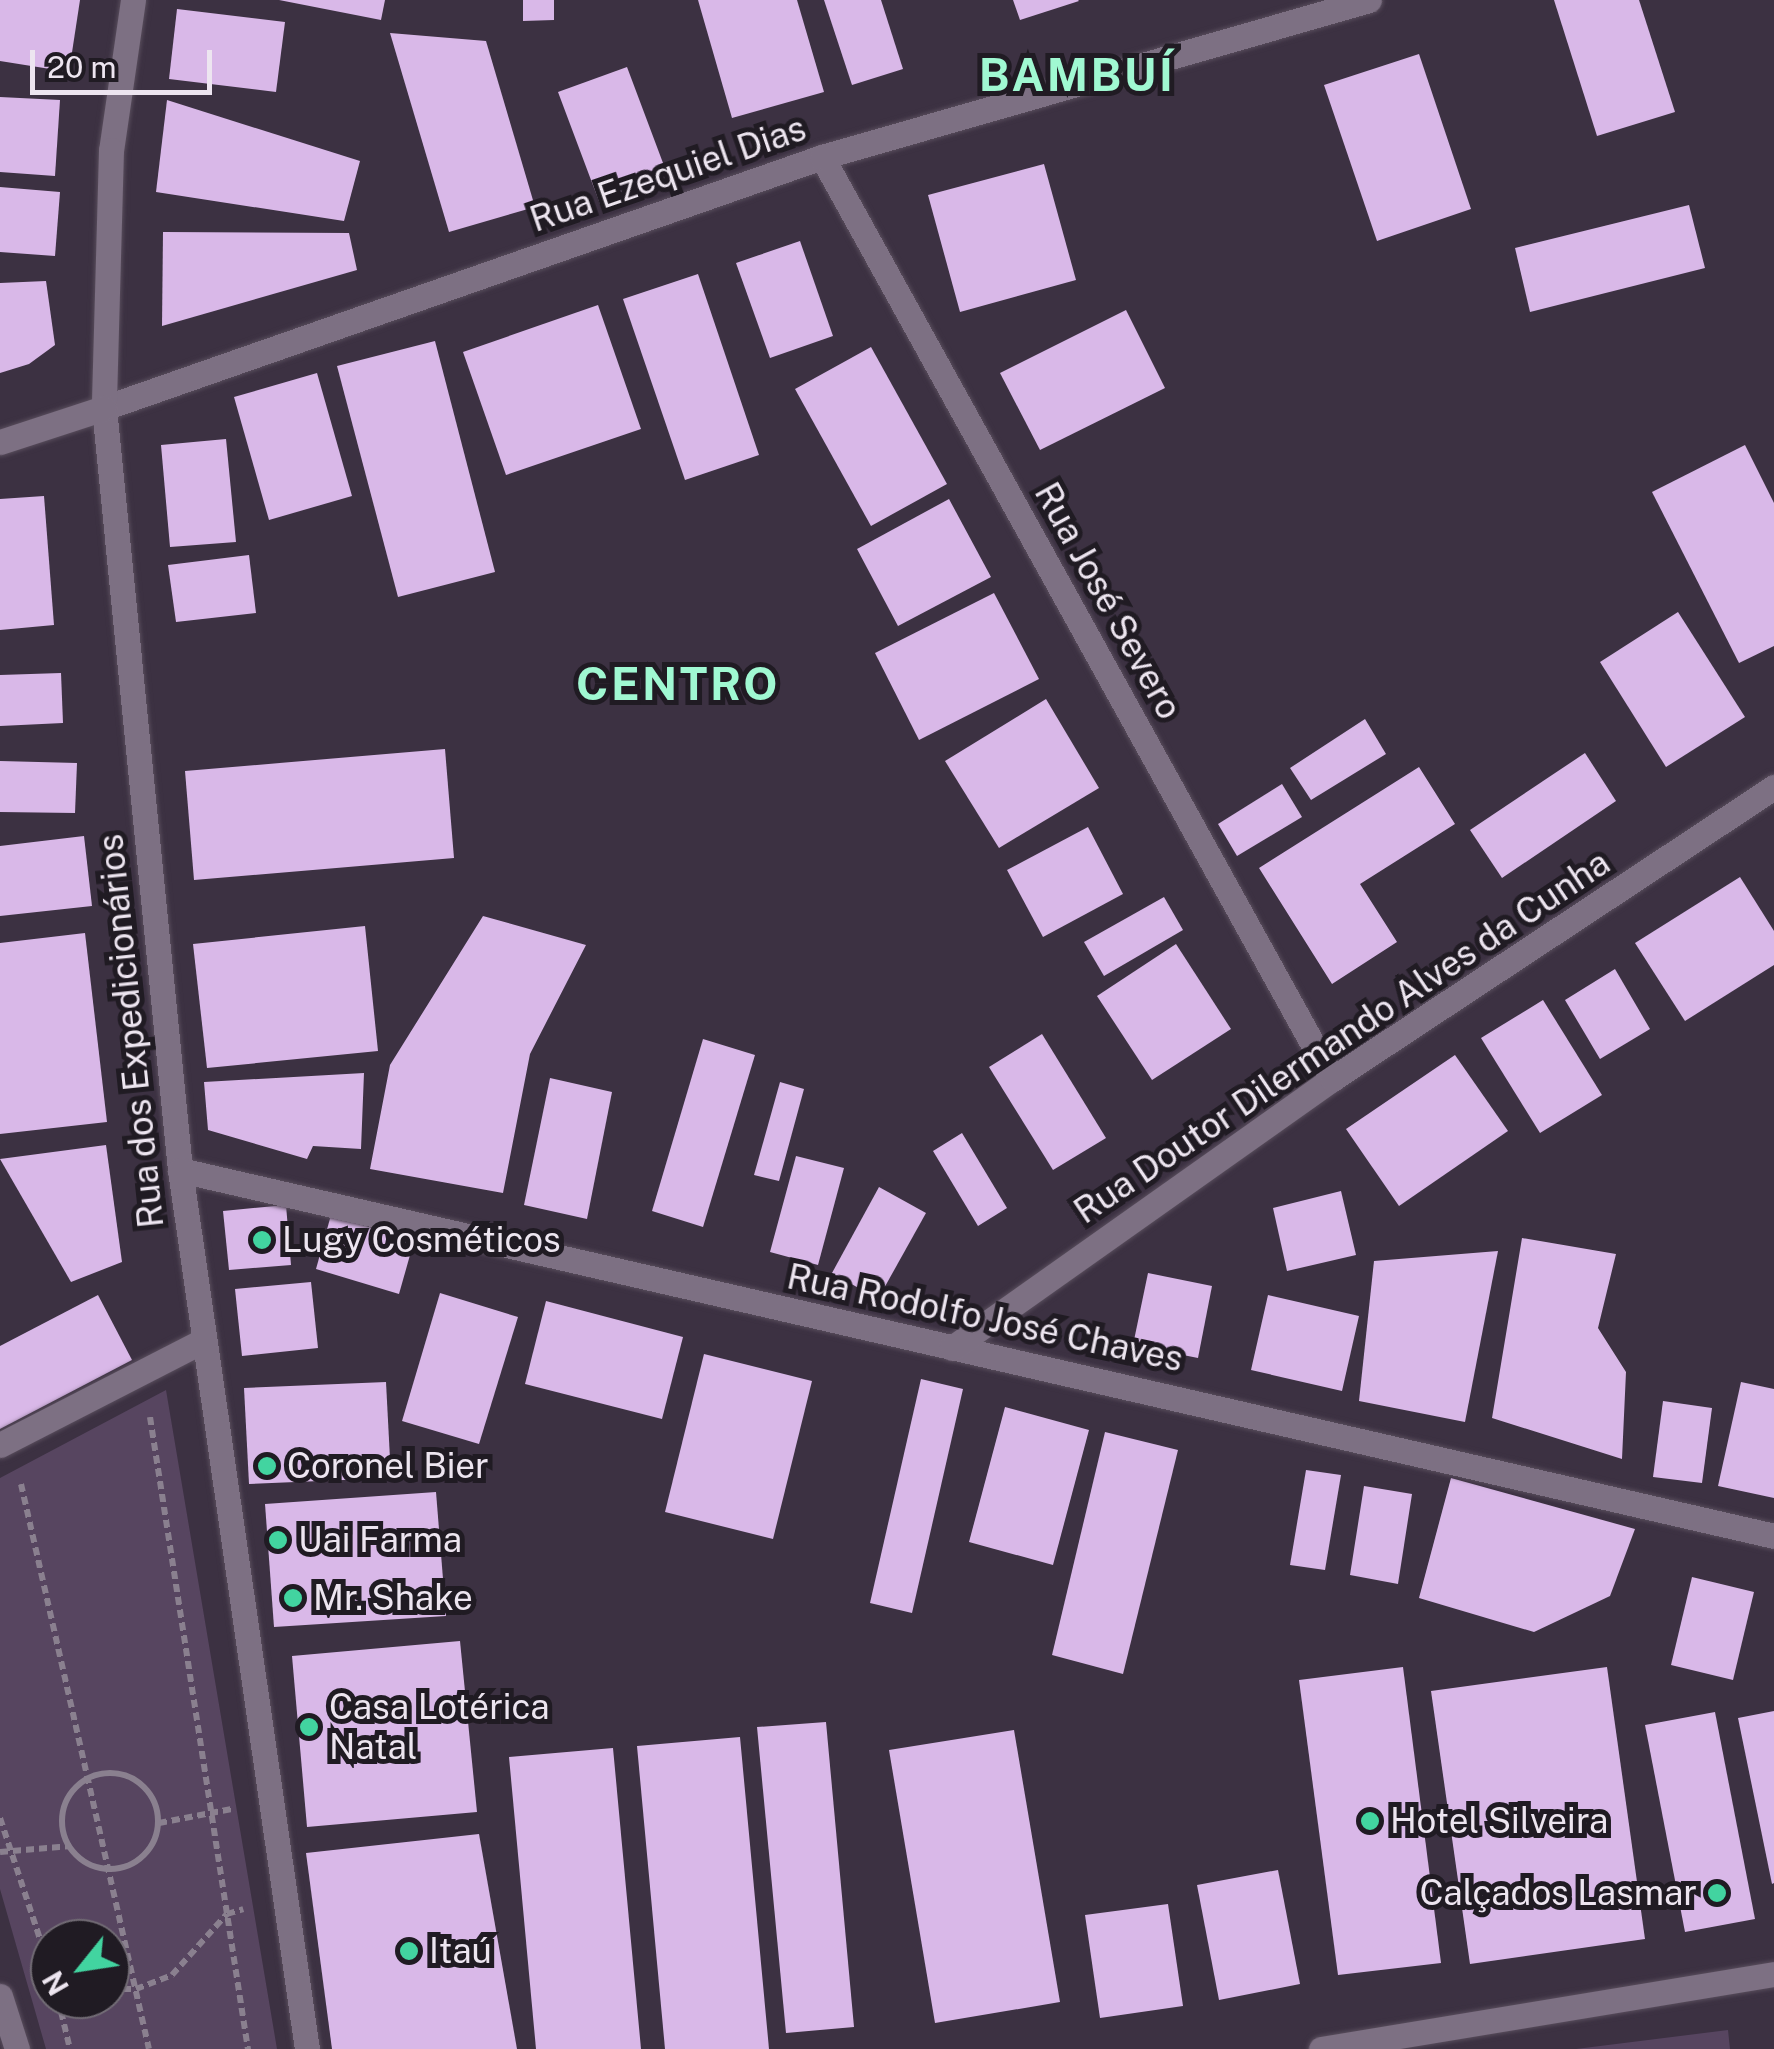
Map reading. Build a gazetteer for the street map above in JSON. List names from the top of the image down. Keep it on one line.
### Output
{"streets":{"street":["Rua Ezequiel Dias","Rua José Severo","Rua dos Expedicionários","Rua Doutor Dilermando Alves da Cunha","Rua Rodolfo José Chaves"]},"crossings":[["Rua Ezequiel Dias","Rua José Severo"],["Rua Ezequiel Dias","Rua dos Expedicionários"],["Rua José Severo","Rua Doutor Dilermando Alves da Cunha"],["Rua dos Expedicionários","Rua Rodolfo José Chaves"],["Rua Doutor Dilermando Alves da Cunha","Rua Rodolfo José Chaves"]],"districts":["BAMBUÍ","CENTRO"],"places":["Lugy Cosméticos","Coronel Bier","Uai Farma","Mr. Shake","Casa Lotérica Natal","Hotel Silveira","Calçados Lasmar","Itaú"],"scale_bar":"20 m","north":"bottom left"}
